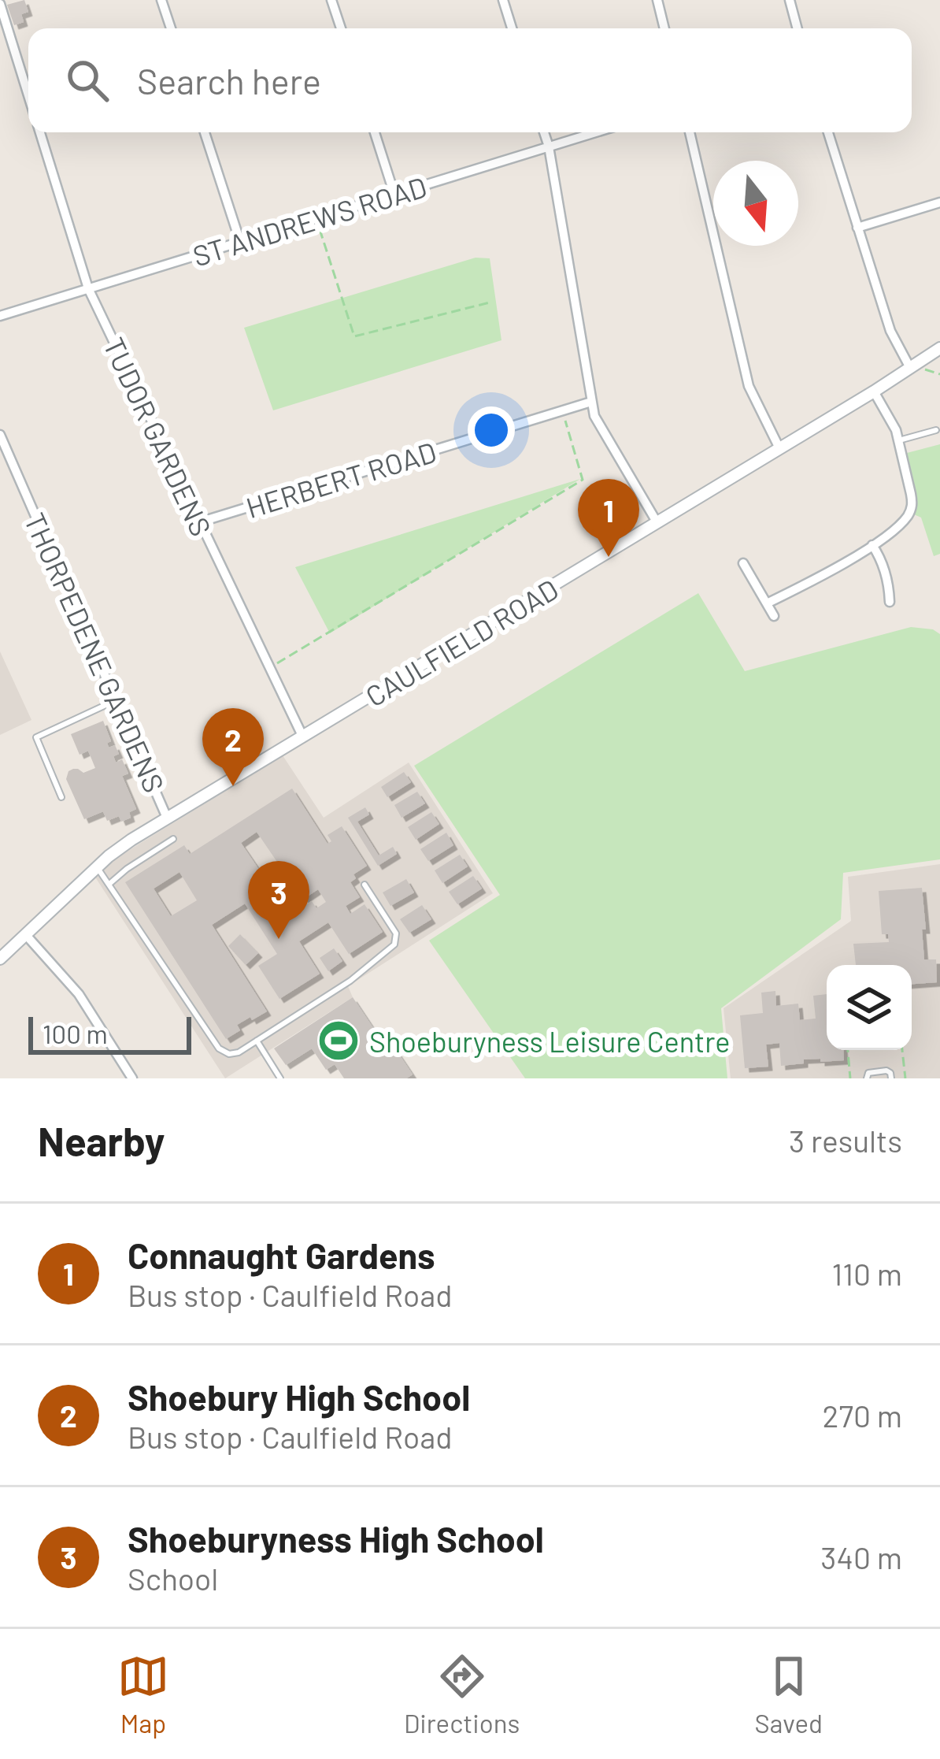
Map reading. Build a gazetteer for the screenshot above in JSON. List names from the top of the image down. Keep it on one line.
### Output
{"streets":{"street":["ST ANDREWS ROAD","TUDOR GARDENS","HERBERT ROAD","CAULFIELD ROAD","THORPEDENE GARDENS"]},"crossings":[["ST ANDREWS ROAD","TUDOR GARDENS"],["TUDOR GARDENS","HERBERT ROAD"],["TUDOR GARDENS","CAULFIELD ROAD"],["CAULFIELD ROAD","THORPEDENE GARDENS"]],"places":{"sports":["Shoeburyness Leisure Centre"]},"scale_bar":"100 m","north":"bottom","page":{"search":"Search here","pins":["1","2","3"],"scale":"100 m","heading":["Nearby","3 results"],"list":[{"mark":"1","name":"Connaught Gardens","note":"Bus stop · Caulfield Road","value":"110 m"},{"mark":"2","name":"Shoebury High School","note":"Bus stop · Caulfield Road","value":"270 m"},{"mark":"3","name":"Shoeburyness High School","note":"School","value":"340 m"}],"nav":["Map","Directions","Saved"]}}
